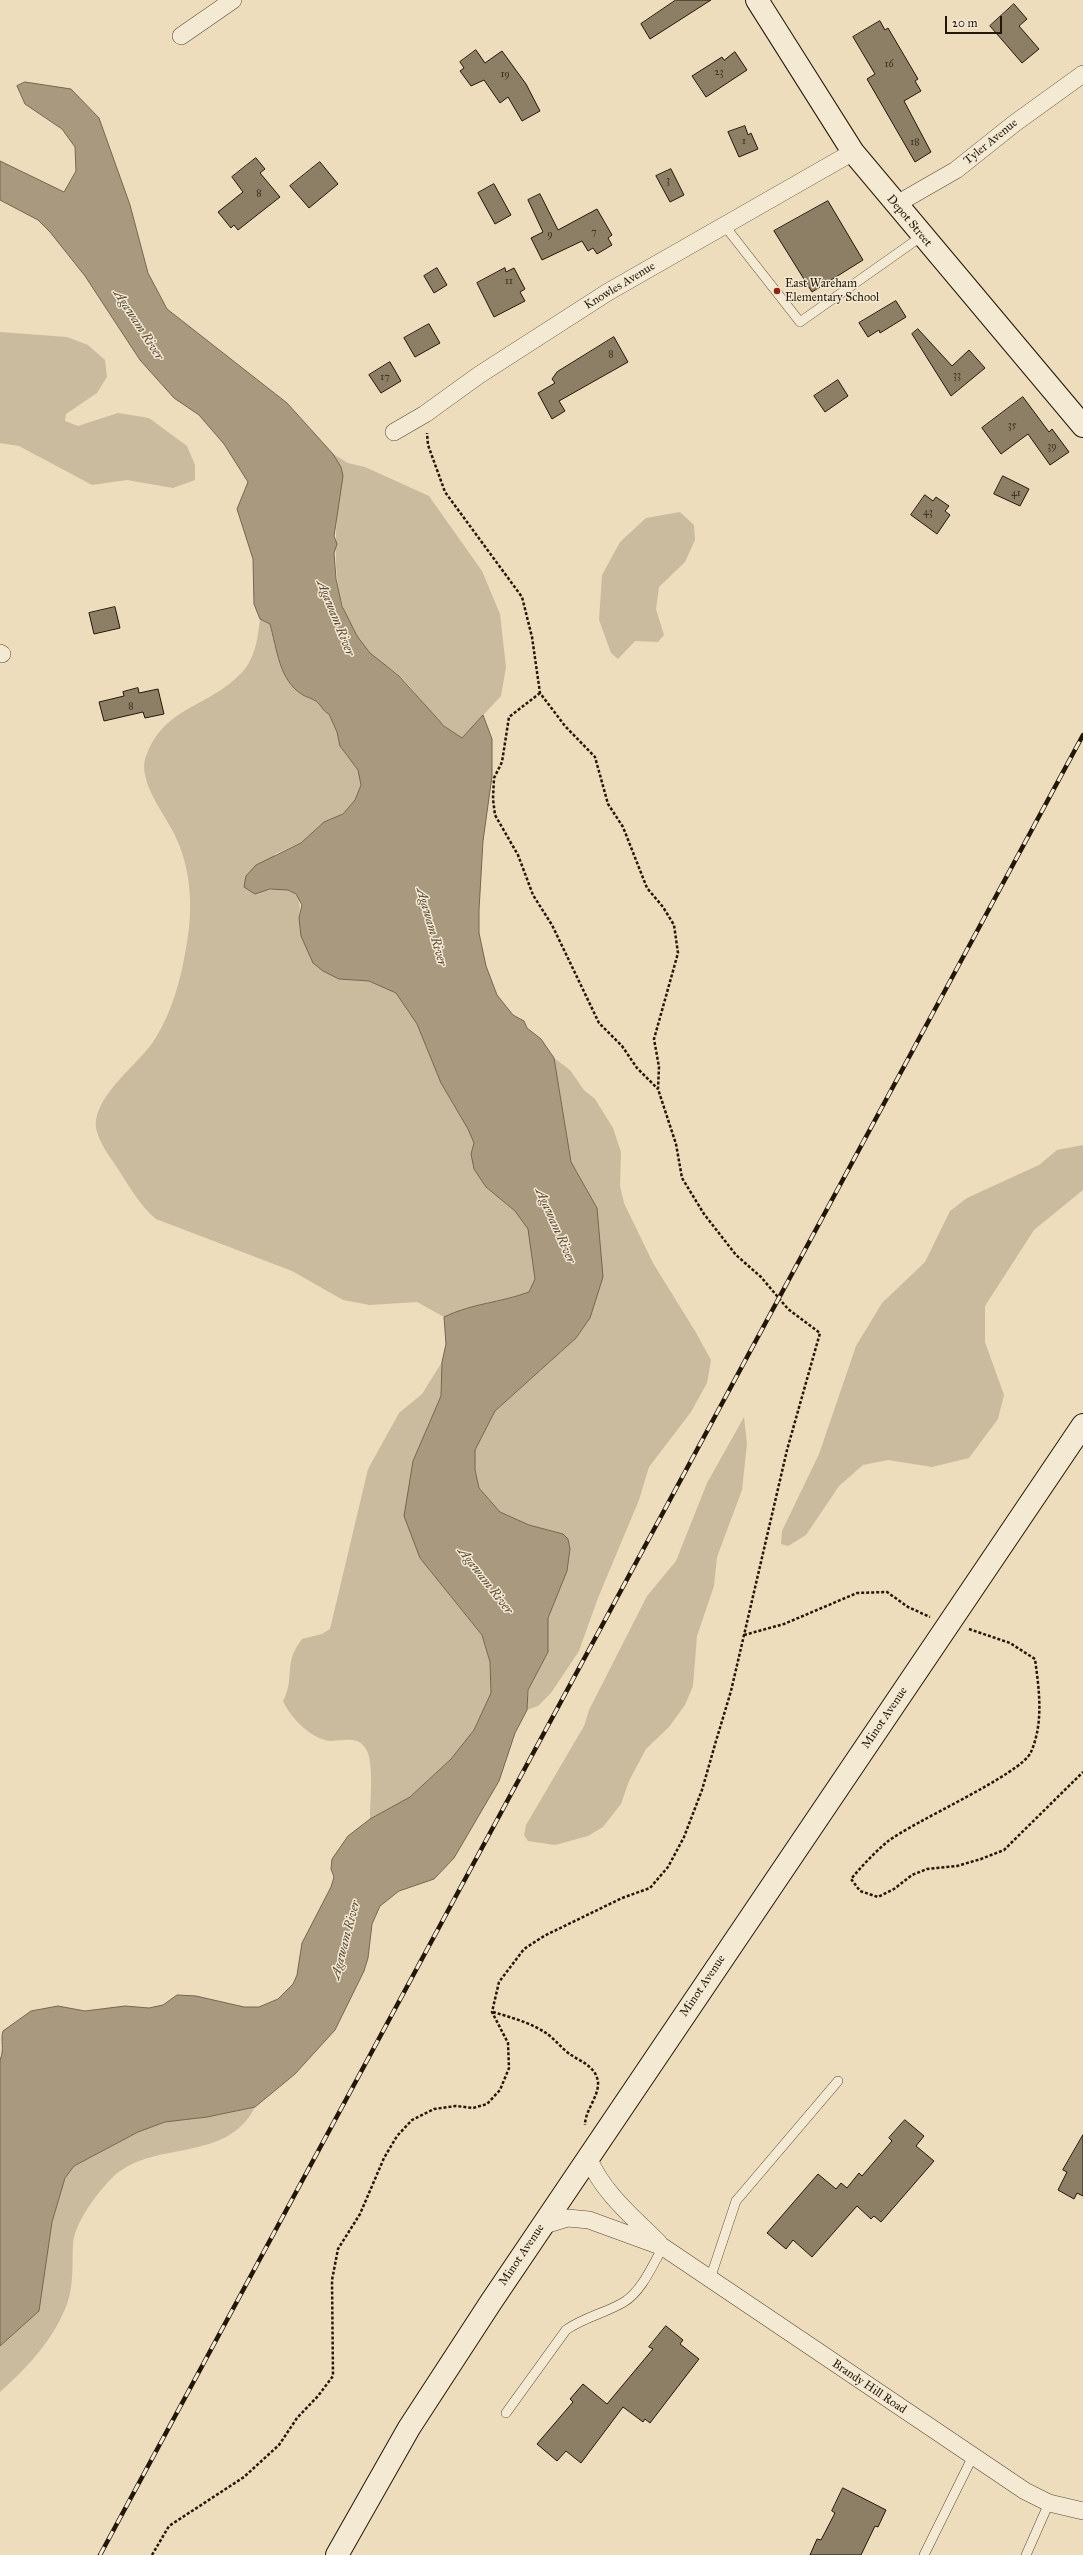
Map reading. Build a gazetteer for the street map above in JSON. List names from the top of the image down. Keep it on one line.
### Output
{"streets":{"main road":["Depot Street","Minot Avenue"],"street":["Tyler Avenue","Knowles Avenue","Brandy Hill Road"]},"crossings":[["Tyler Avenue","Depot Street"],["Depot Street","Knowles Avenue"],["Minot Avenue","Brandy Hill Road"]],"water":["Agawam River"],"places":["East Wareham Elementary School"],"house_numbers":["16","23","19","1","18","3","8","7","9","11","8","33","17","35","39","41","43","8"],"scale_bar":"20 m"}
